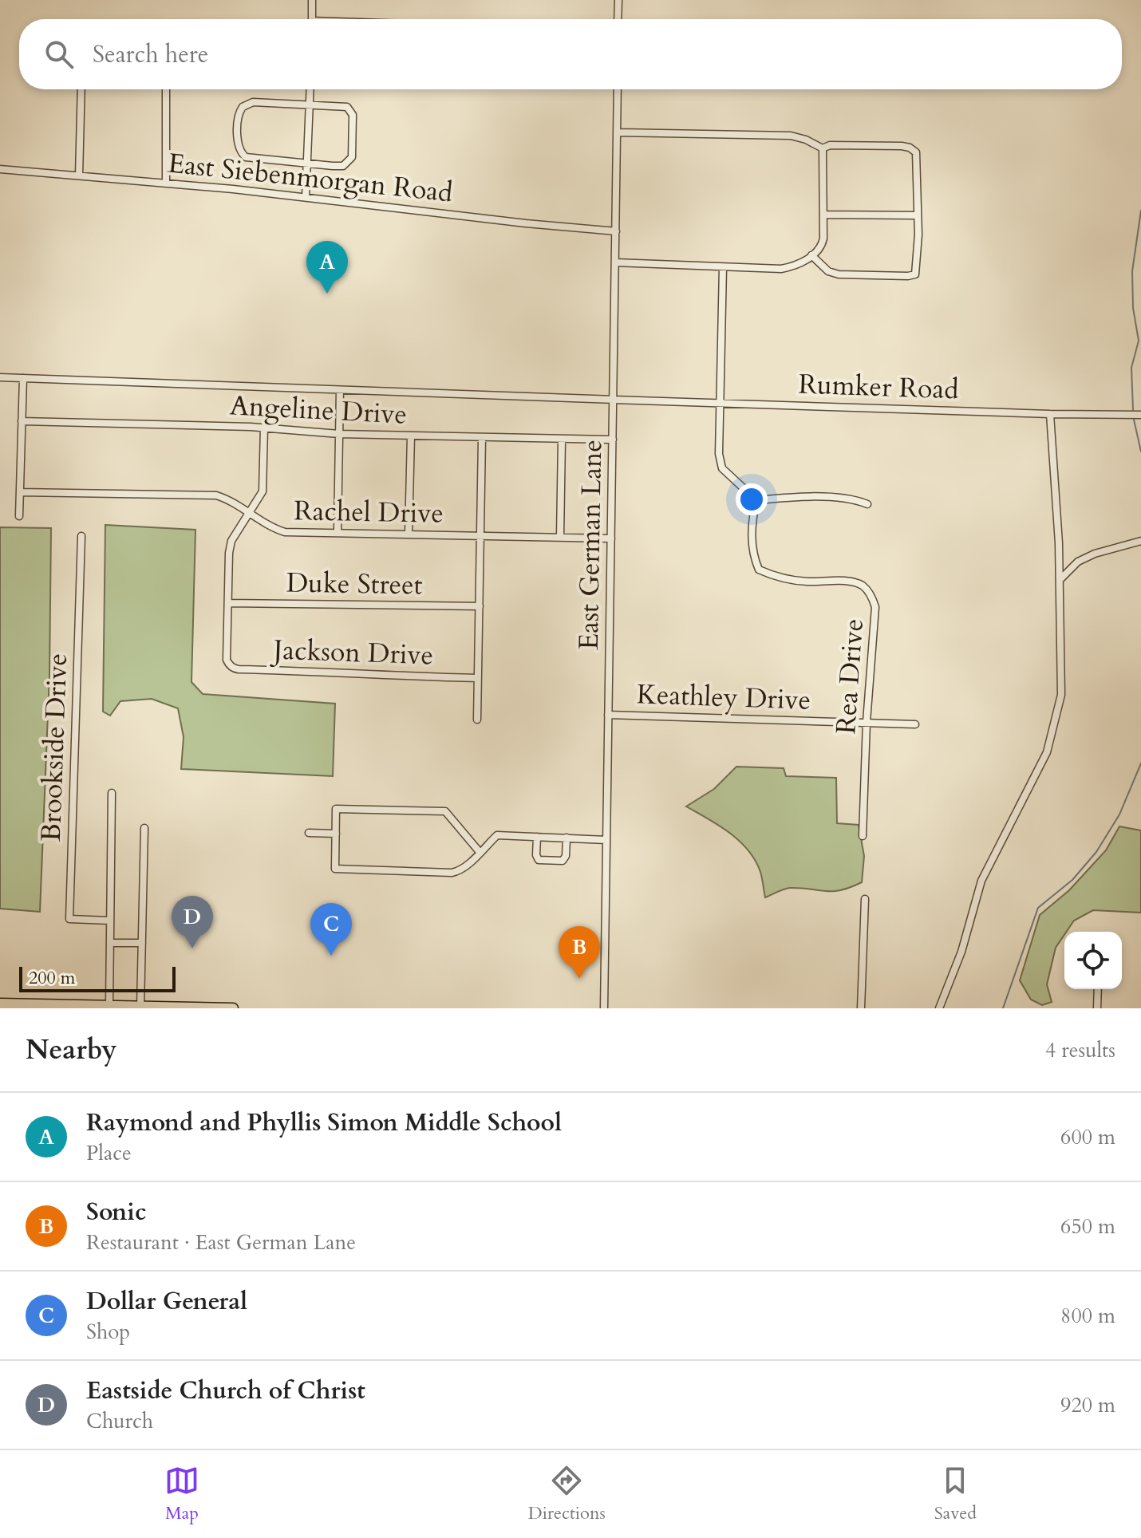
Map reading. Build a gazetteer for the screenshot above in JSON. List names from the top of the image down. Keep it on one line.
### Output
{"streets":{"street":["East Siebenmorgan Road","Rumker Road","Angeline Drive","Rachel Drive","East German Lane","Duke Street","Jackson Drive","Rea Drive","Keathley Drive","Brookside Drive"]},"crossings":[["East Siebenmorgan Road","East German Lane"],["Rumker Road","East German Lane"],["Angeline Drive","East German Lane"],["Rachel Drive","East German Lane"],["East German Lane","Keathley Drive"],["Duke Street","Jackson Drive"],["Rea Drive","Keathley Drive"]],"scale_bar":"200 m","page":{"search":"Search here","pins":["A","D","C","B"],"scale":"200 m","heading":["Nearby","4 results"],"list":[{"mark":"A","name":"Raymond and Phyllis Simon Middle School","note":"Place","value":"600 m"},{"mark":"B","name":"Sonic","note":"Restaurant · East German Lane","value":"650 m"},{"mark":"C","name":"Dollar General","note":"Shop","value":"800 m"},{"mark":"D","name":"Eastside Church of Christ","note":"Church","value":"920 m"}],"nav":["Map","Directions","Saved"]}}
